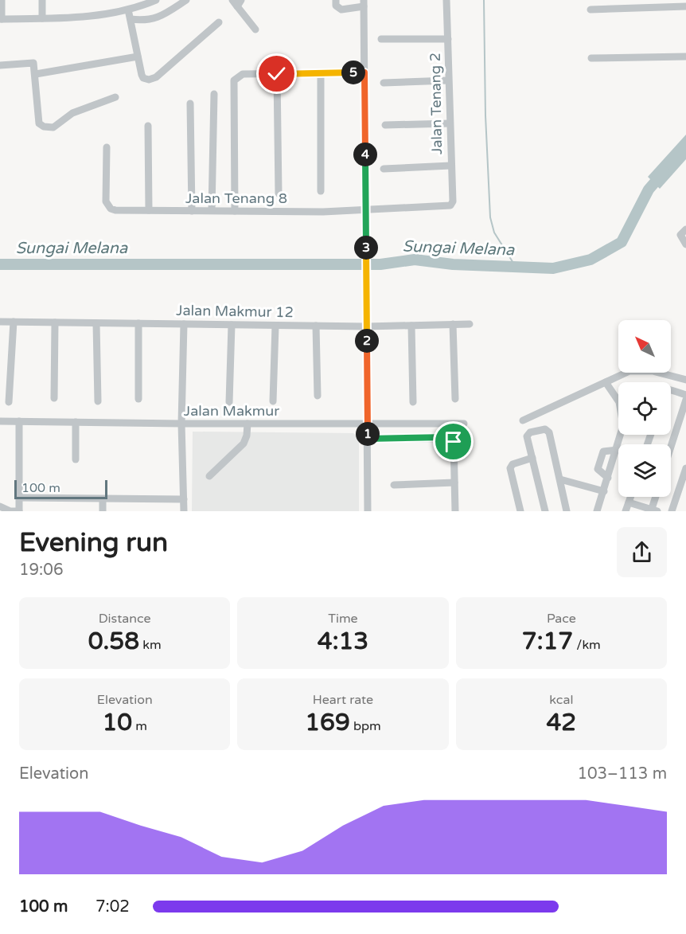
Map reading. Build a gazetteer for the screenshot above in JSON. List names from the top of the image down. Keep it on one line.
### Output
{"streets":{"street":["Jalan Tenang 2","Jalan Tenang 8","Jalan Makmur 12","Jalan Makmur"]},"crossings":[["Jalan Tenang 2","Jalan Tenang 8"]],"water":["Sungai Melana"],"scale_bar":"100 m","north":"top left","page":{"pins":["5","4","3","2","1"],"scale":"100 m","heading":["Evening run","19:06"],"stats":[["Distance","0.58 km"],["Time","4:13"],["Pace","7:17 /km"],["Elevation","10 m"],["Heart rate","169 bpm"],["kcal","42"]],"chart":["Elevation","103–113 m"],"list":[{"name":"100 m","note":"7:02"}]}}
